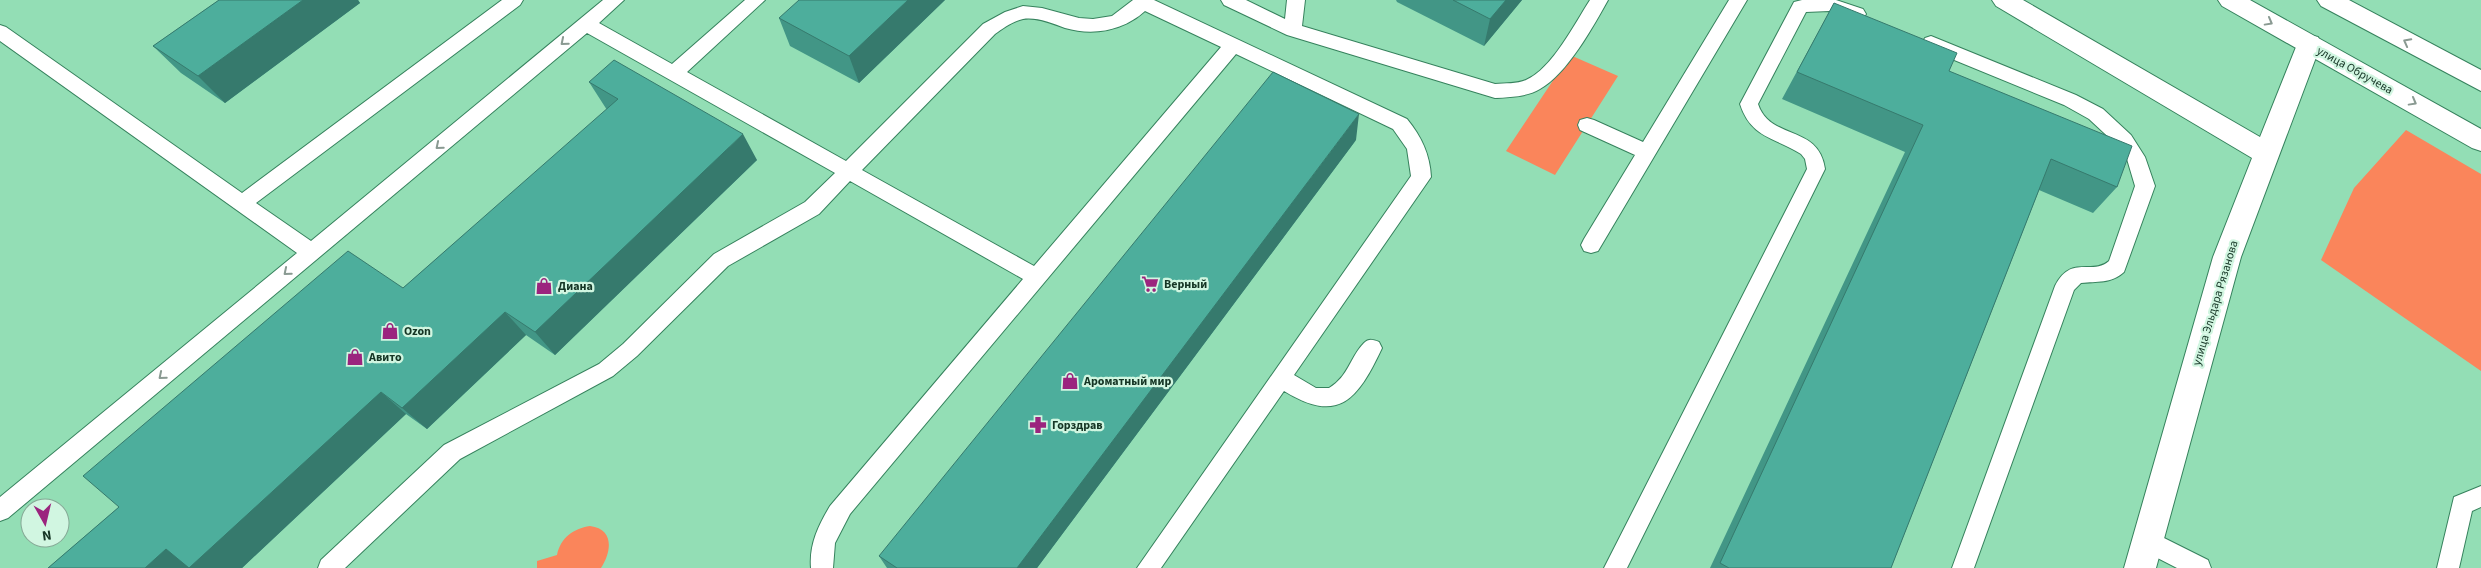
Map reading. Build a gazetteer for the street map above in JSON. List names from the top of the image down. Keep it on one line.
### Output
{"streets":{"street":["улица Обручева","улица Эльдара Рязанова"]},"crossings":[["улица Обручева","улица Эльдара Рязанова"]],"places":{"supermarket":["Верный"],"shop":["Диана","Ozon","Авито","Ароматный мир"],"pharmacy":["Горздрав"]},"north":"bottom"}
